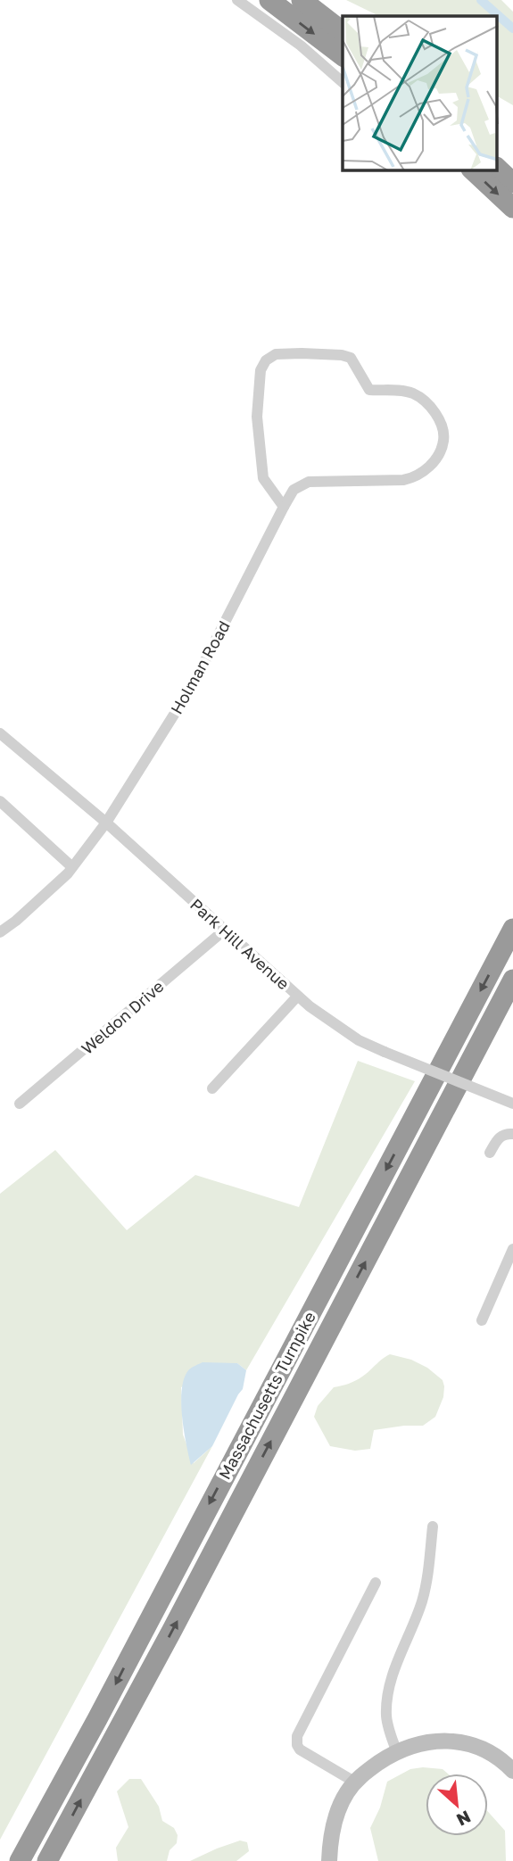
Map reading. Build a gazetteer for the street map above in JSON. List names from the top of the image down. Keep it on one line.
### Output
{"streets":{"highway":["Massachusetts Turnpike"],"street":["Holman Road","Park Hill Avenue","Weldon Drive"]},"crossings":[["Holman Road","Park Hill Avenue"],["Park Hill Avenue","Weldon Drive"]],"north":"bottom right"}
